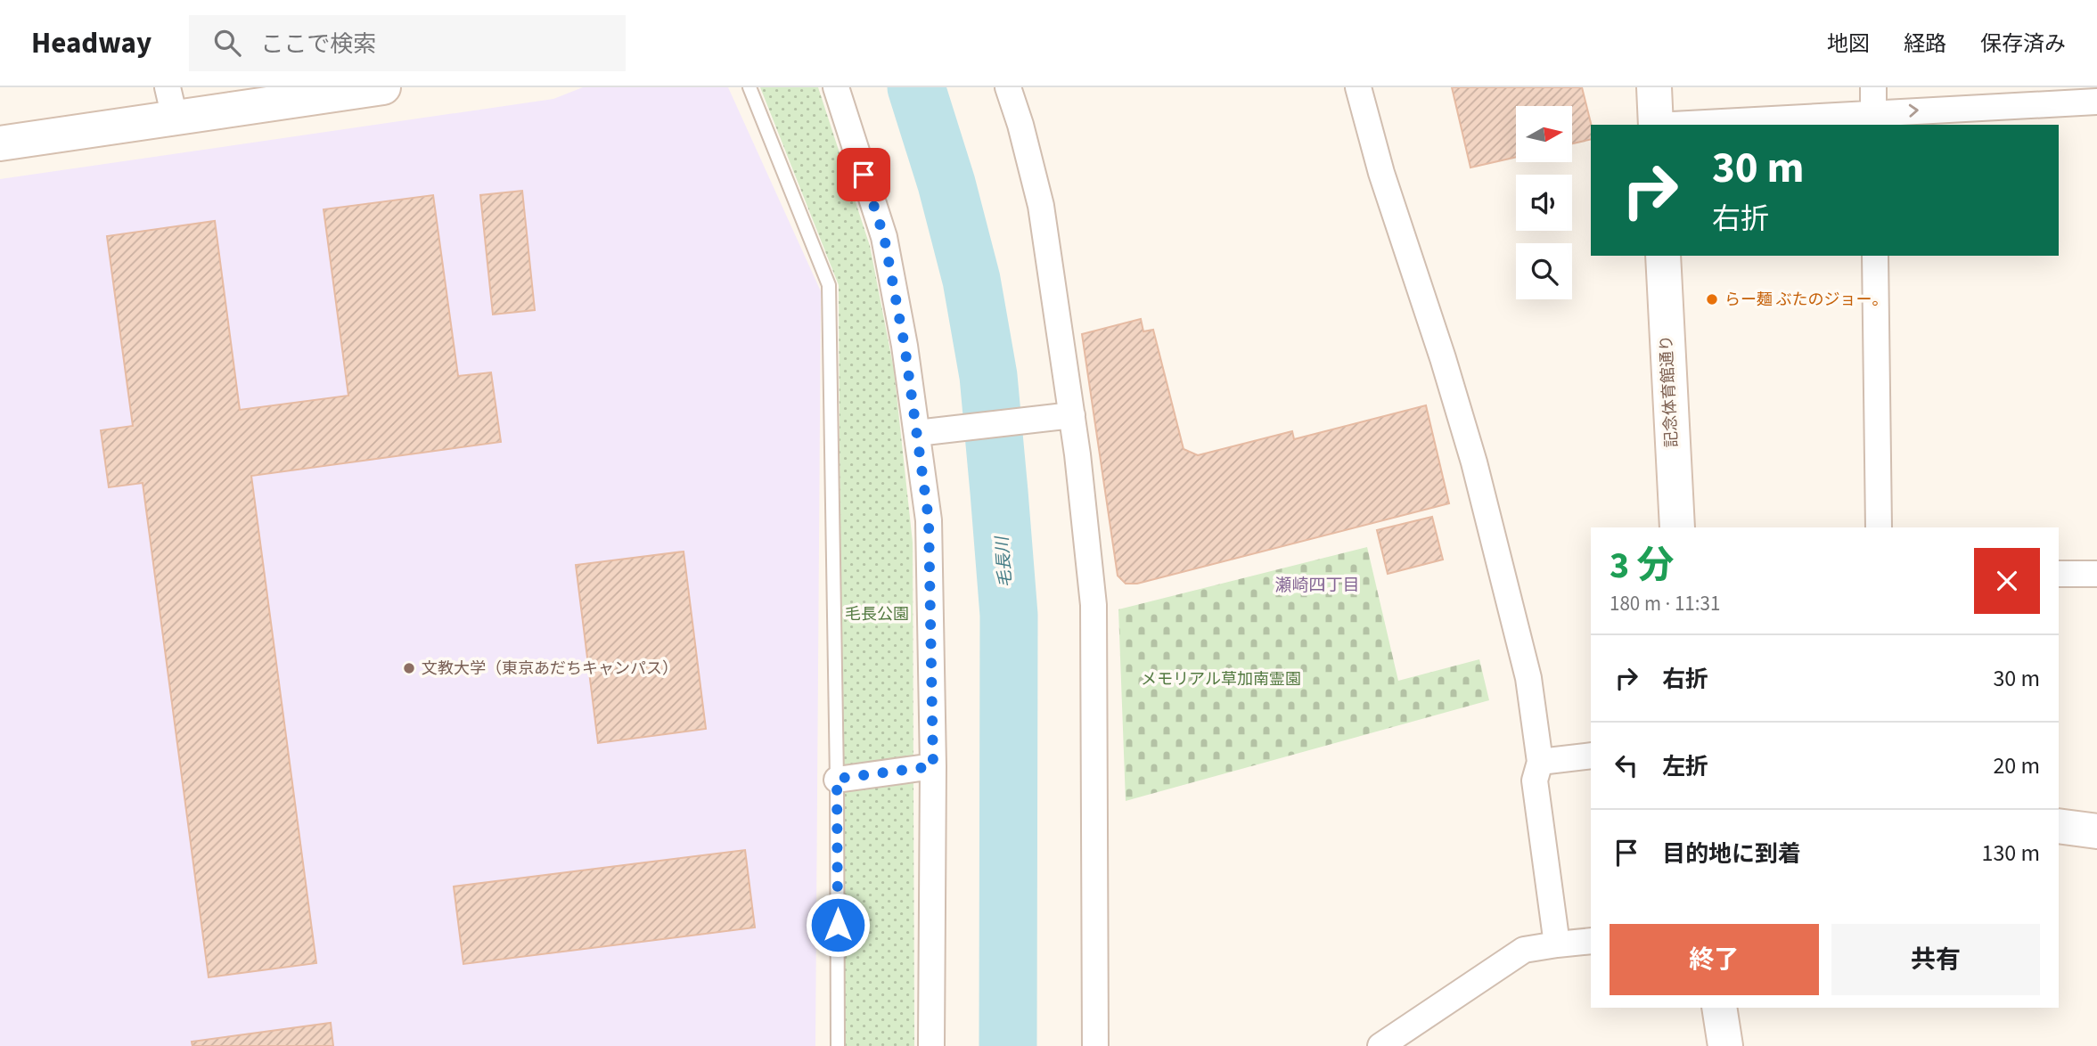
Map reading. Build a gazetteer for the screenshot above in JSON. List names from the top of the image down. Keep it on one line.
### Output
{"streets":{"street":["記念体育館通り"]},"districts":["瀬崎四丁目"],"water":["毛長川"],"parks":["毛長公園","メモリアル草加南霊園"],"places":["らー麺 ぶたのジョー。","文教大学（東京あだちキャンパス）"],"north":"right","page":{"header":"Headway","search":"ここで検索","nav":["地図","経路","保存済み"],"turn":["30 m","右折"],"heading":["3 分","180 m · 11:31"],"list":[{"name":"右折","value":"30 m"},{"name":"左折","value":"20 m"},{"name":"目的地に到着","value":"130 m"}],"buttons":["終了","共有"]}}
